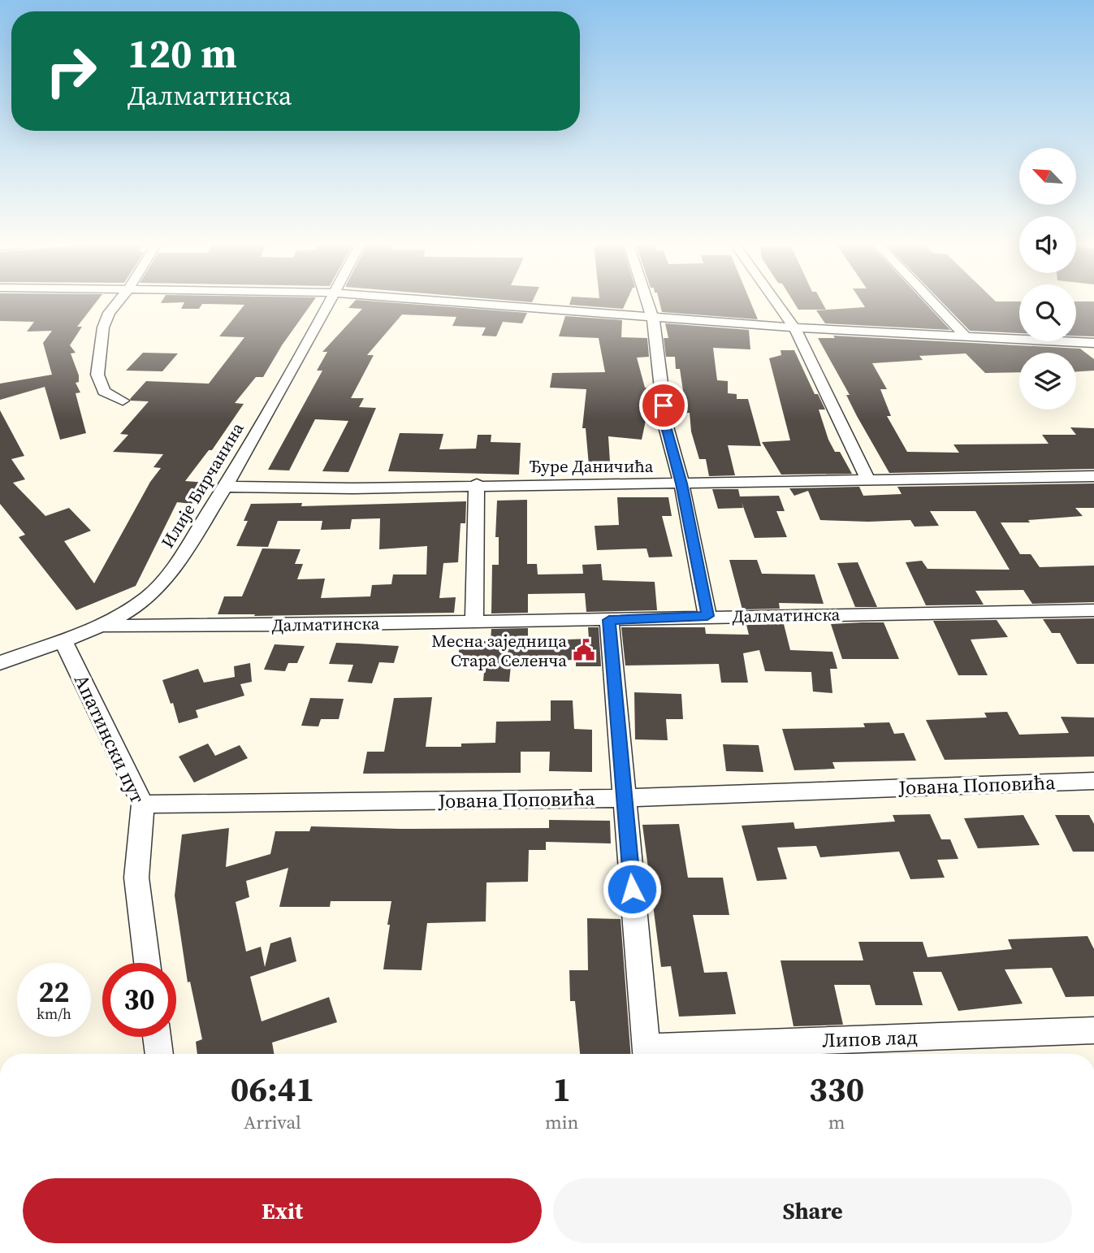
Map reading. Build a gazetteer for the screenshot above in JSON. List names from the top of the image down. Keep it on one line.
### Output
{"streets":{"street":["Ђуре Даничића","Илије Бирчанина","Далматинска","Апатински пут","Јована Поповића","Липов лад"]},"crossings":[["Ђуре Даничића","Илије Бирчанина"],["Илије Бирчанина","Далматинска"],["Илије Бирчанина","Апатински пут"],["Апатински пут","Јована Поповића"]],"places":{"public building":["Месна заједница Стара Селенча"]},"north":"top left","page":{"turn":["120 m","Далматинска"],"speed":"22 km/h","limit":"30","eta":["06:41","Arrival","1","min","330","m"],"buttons":["Exit","Share"]}}
